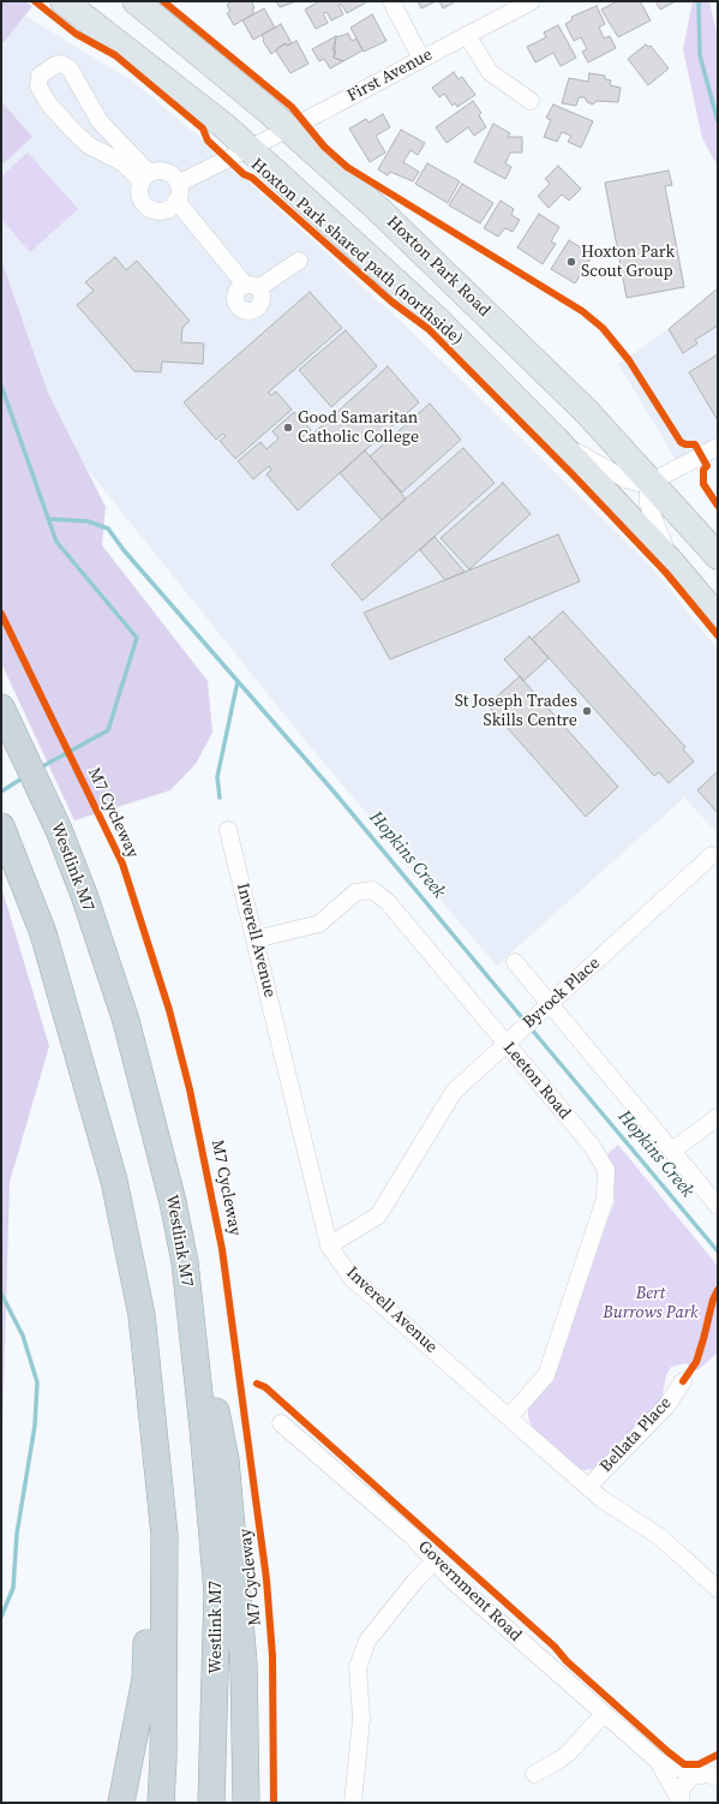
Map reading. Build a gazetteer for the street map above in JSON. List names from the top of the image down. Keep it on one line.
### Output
{"streets":{"highway":["Westlink M7"],"main road":["Hoxton Park Road"],"street":["First Avenue","Inverell Avenue","Byrock Place","Leeton Road","Bellata Place","Government Road"],"cycle path":["Hoxton Park shared path (northside)","M7 Cycleway"]},"crossings":[["First Avenue","Hoxton Park Road"],["Inverell Avenue","Byrock Place"],["Inverell Avenue","Leeton Road"],["Inverell Avenue","Bellata Place"],["Byrock Place","Leeton Road"]],"water":["Hopkins Creek"],"parks":["Bert Burrows Park"],"places":["Hoxton Park Scout Group","Good Samaritan Catholic College","St Joseph Trades Skills Centre"]}
